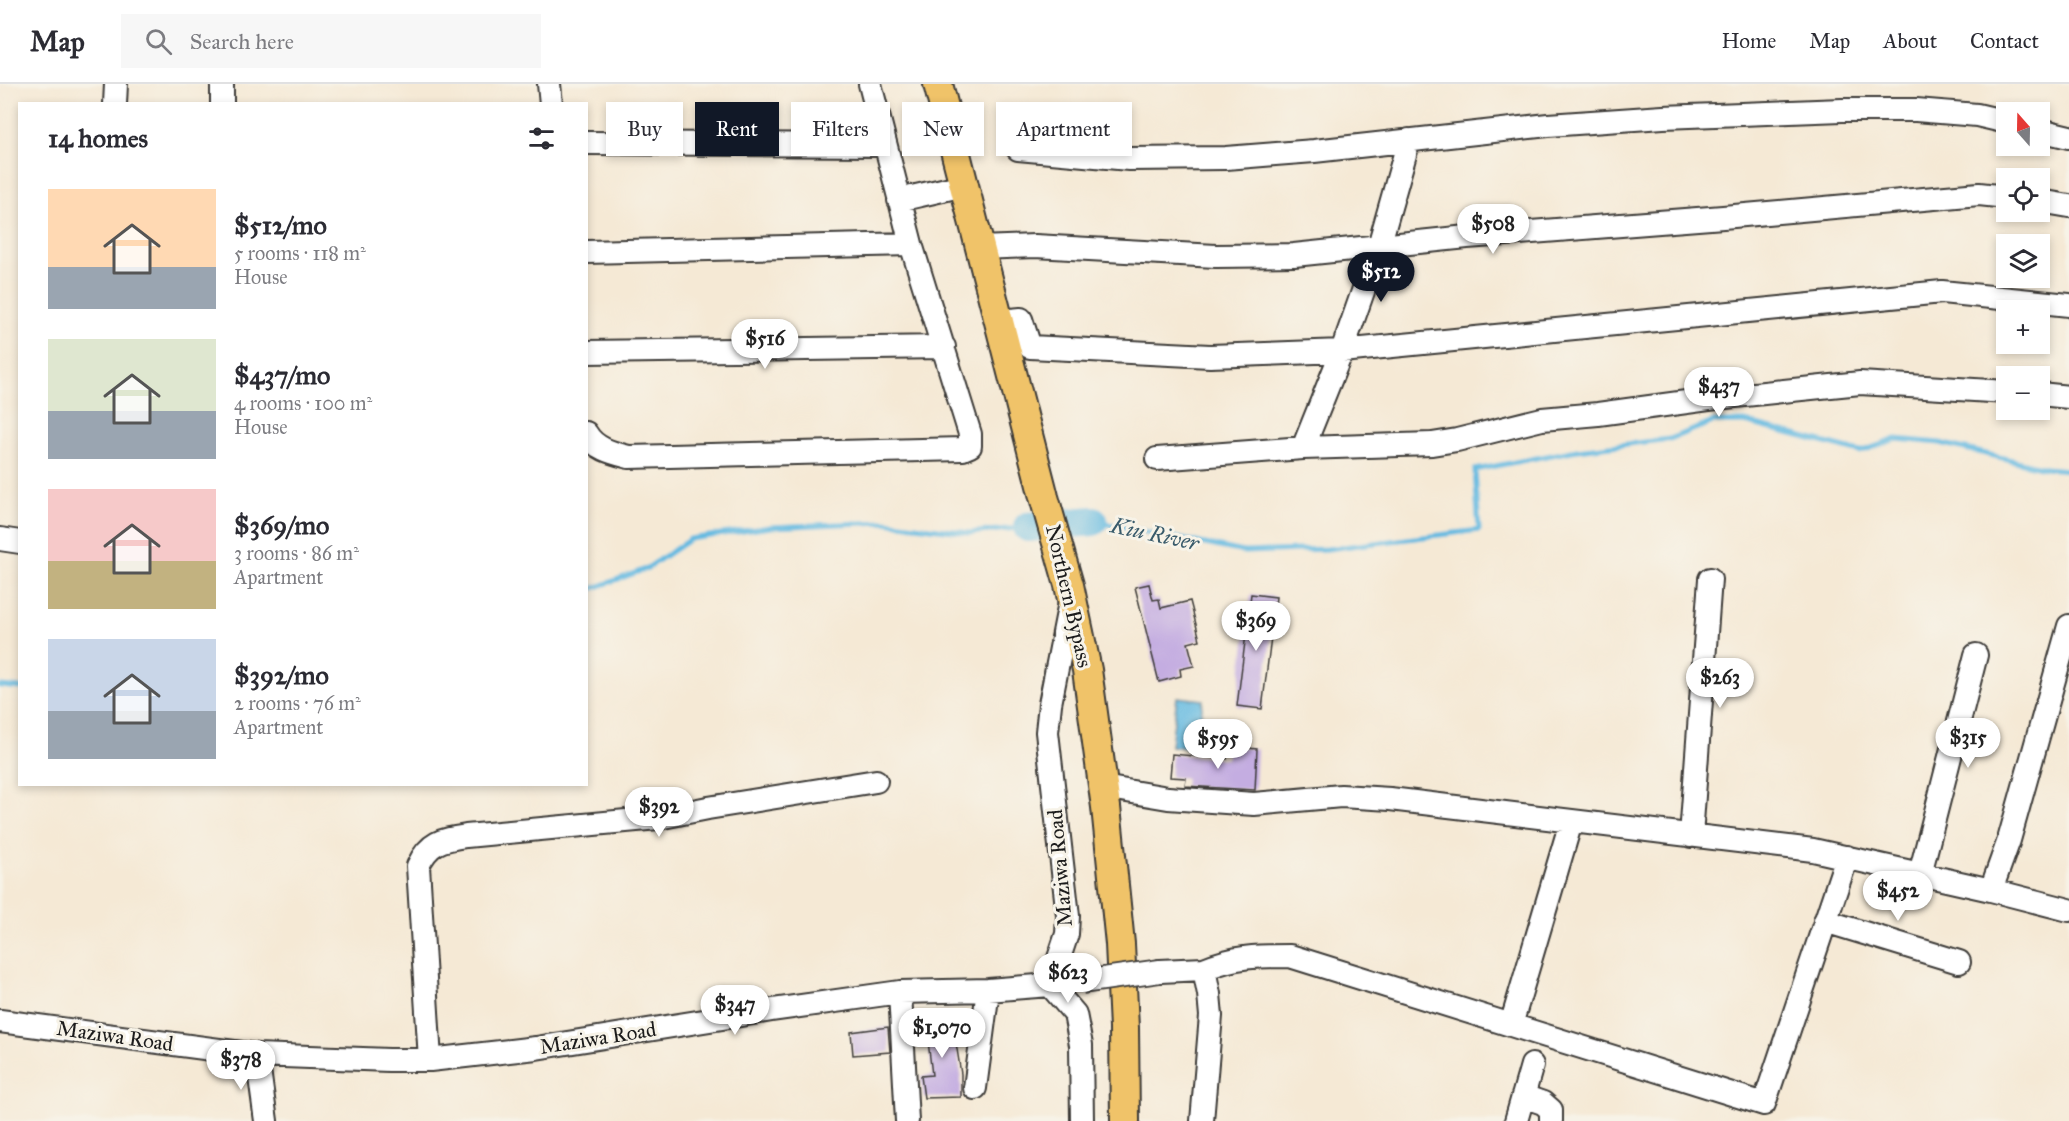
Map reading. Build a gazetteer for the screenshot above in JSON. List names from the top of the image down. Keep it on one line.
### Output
{"streets":{"main road":["Northern Bypass"],"street":["Maziwa Road"]},"crossings":[["Northern Bypass","Maziwa Road"]],"water":["Kiu River"],"north":"top","page":{"header":"Map","search":"Search here","nav":["Home","Map","About","Contact"],"map_buttons":["+","−"],"chip":["Buy","Rent","Filters","New","Apartment"],"heading":"14 homes","list":[{"name":"$512/mo","note":"5 rooms · 118 m² · House"},{"name":"$437/mo","note":"4 rooms · 100 m² · House"},{"name":"$369/mo","note":"3 rooms · 86 m² · Apartment"},{"name":"$392/mo","note":"2 rooms · 76 m² · Apartment"}],"price":["$508","$512","$516","$437","$369","$263","$315","$595","$392","$452","$623","$347","$1,070","$378"]}}
